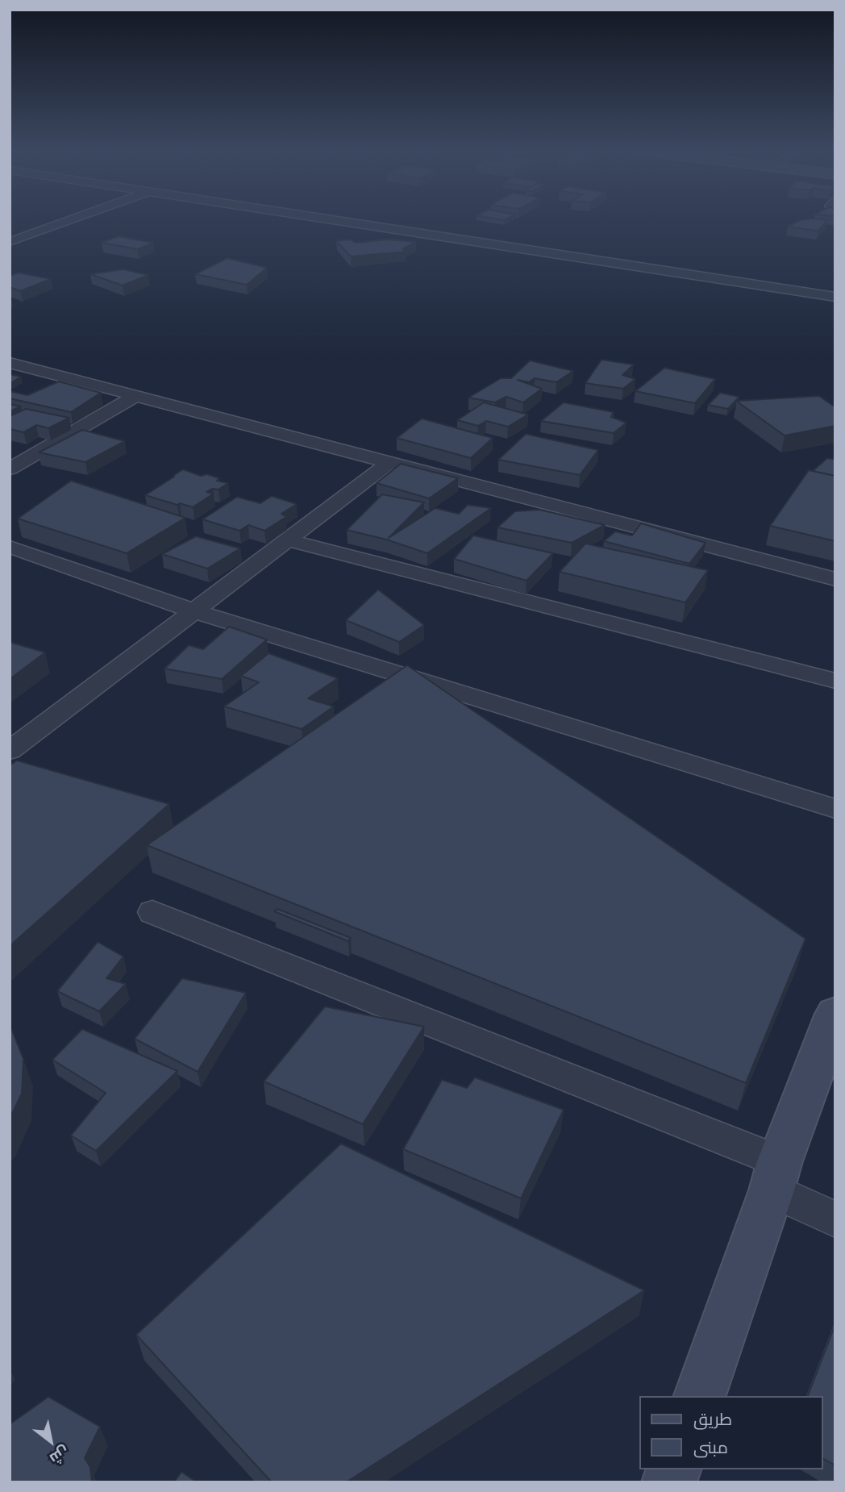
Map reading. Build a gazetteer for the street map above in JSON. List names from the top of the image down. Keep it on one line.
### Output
{"legend":["طريق","مبنى"],"north":"bottom right"}
